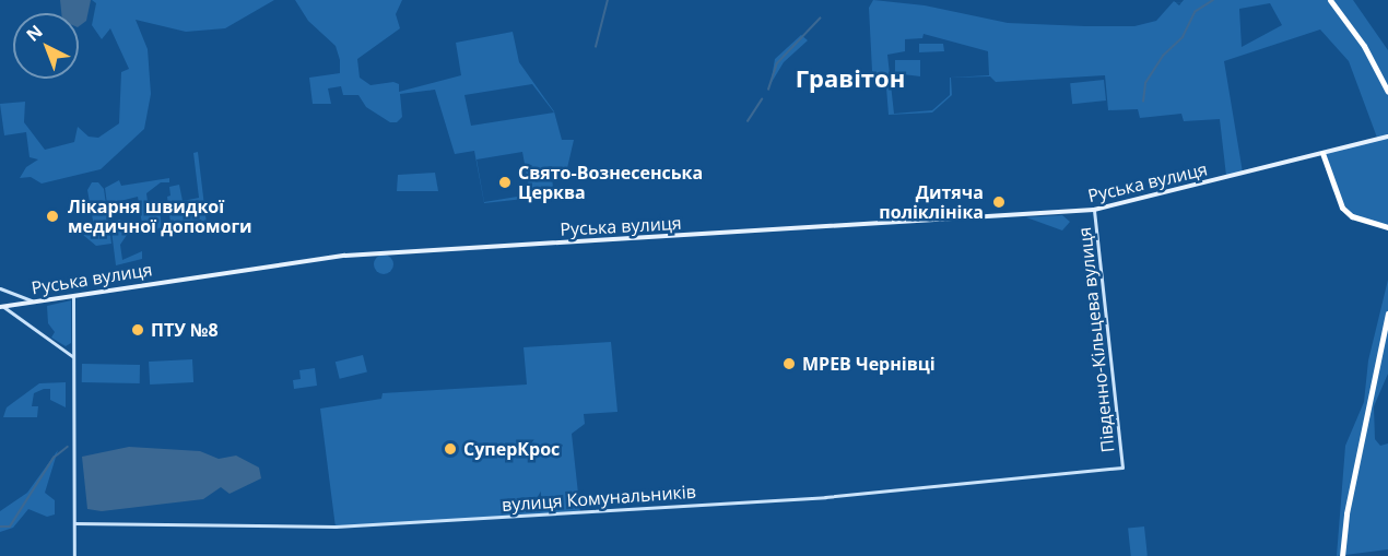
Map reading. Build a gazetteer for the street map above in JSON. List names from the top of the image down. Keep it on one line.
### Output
{"streets":{"main road":["Руська вулиця"],"street":["Південно-Кільцева вулиця","вулиця Комунальників"]},"crossings":[["Руська вулиця","Південно-Кільцева вулиця"],["Південно-Кільцева вулиця","вулиця Комунальників"]],"districts":["Гравітон"],"places":["Свято-Вознесенська Церква","Дитяча поліклініка","Лікарня швидкої медичної допомоги","ПТУ №8","МРЕВ Чернівці","СуперКрос"],"north":"top left"}
